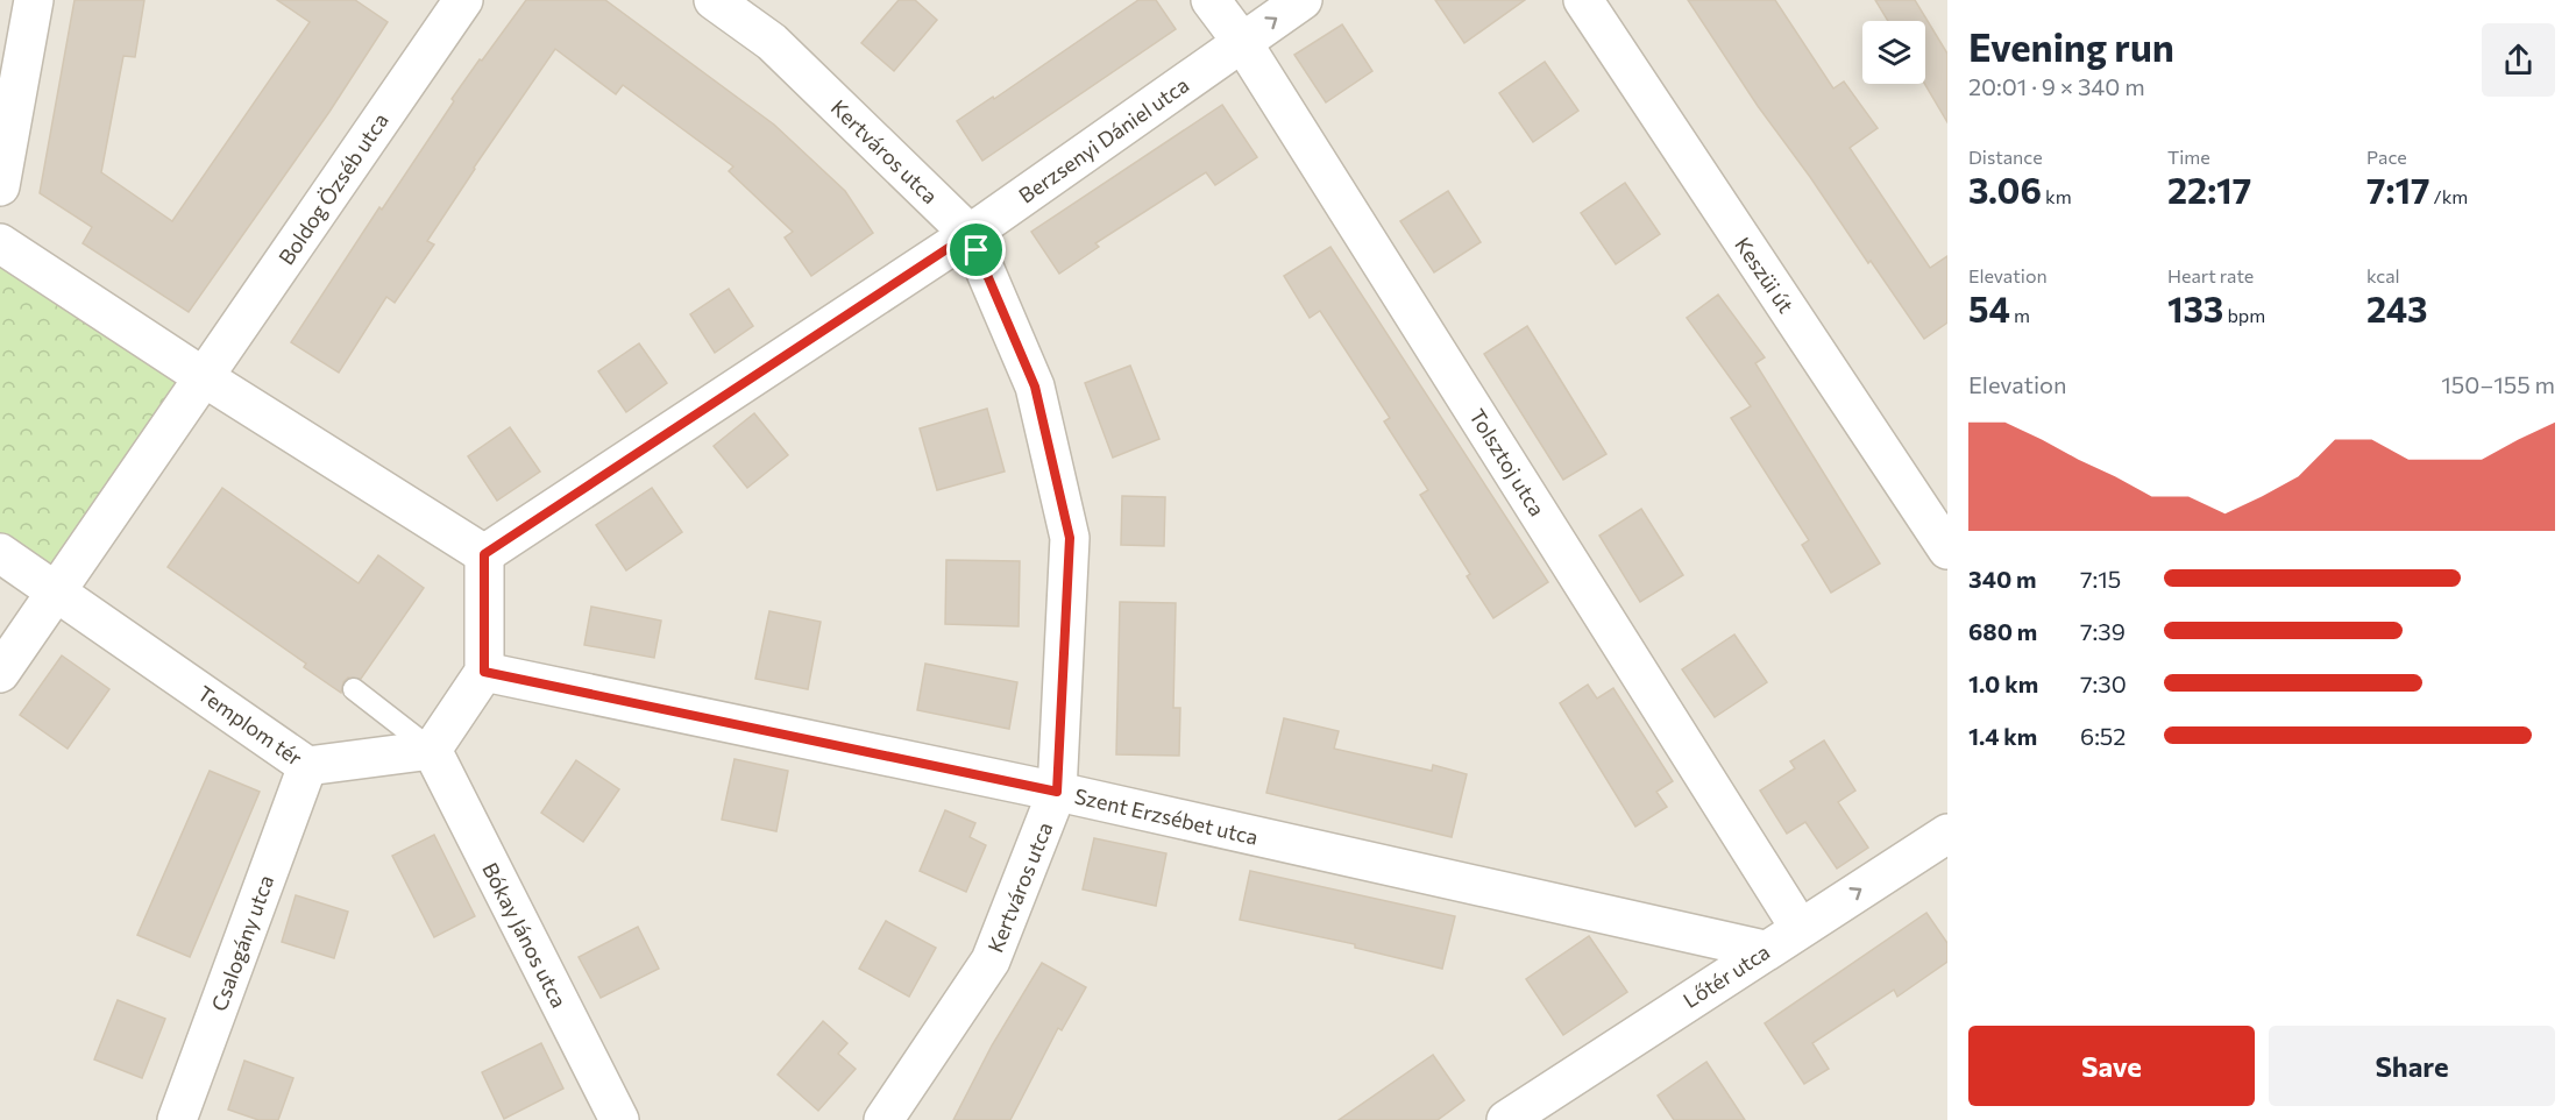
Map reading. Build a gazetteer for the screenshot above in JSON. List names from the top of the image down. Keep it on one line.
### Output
{"streets":{"street":["Berzsenyi Dániel utca","Kertváros utca","Boldog Özséb utca","Keszüi út","Tolsztoj utca","Templom tér","Szent Erzsébet utca","Bókay János utca","Csalogány utca","Lőtér utca"]},"crossings":[["Berzsenyi Dániel utca","Kertváros utca"],["Berzsenyi Dániel utca","Tolsztoj utca"],["Kertváros utca","Szent Erzsébet utca"],["Tolsztoj utca","Lőtér utca"],["Templom tér","Bókay János utca"],["Templom tér","Csalogány utca"],["Szent Erzsébet utca","Lőtér utca"]],"page":{"heading":["Evening run","20:01 · 9 × 340 m"],"stats":[["Distance","3.06 km"],["Time","22:17"],["Pace","7:17 /km"],["Elevation","54 m"],["Heart rate","133 bpm"],["kcal","243"]],"chart":["Elevation","150–155 m"],"list":[{"name":"340 m","note":"7:15"},{"name":"680 m","note":"7:39"},{"name":"1.0 km","note":"7:30"},{"name":"1.4 km","note":"6:52"}],"buttons":["Save","Share"]}}
